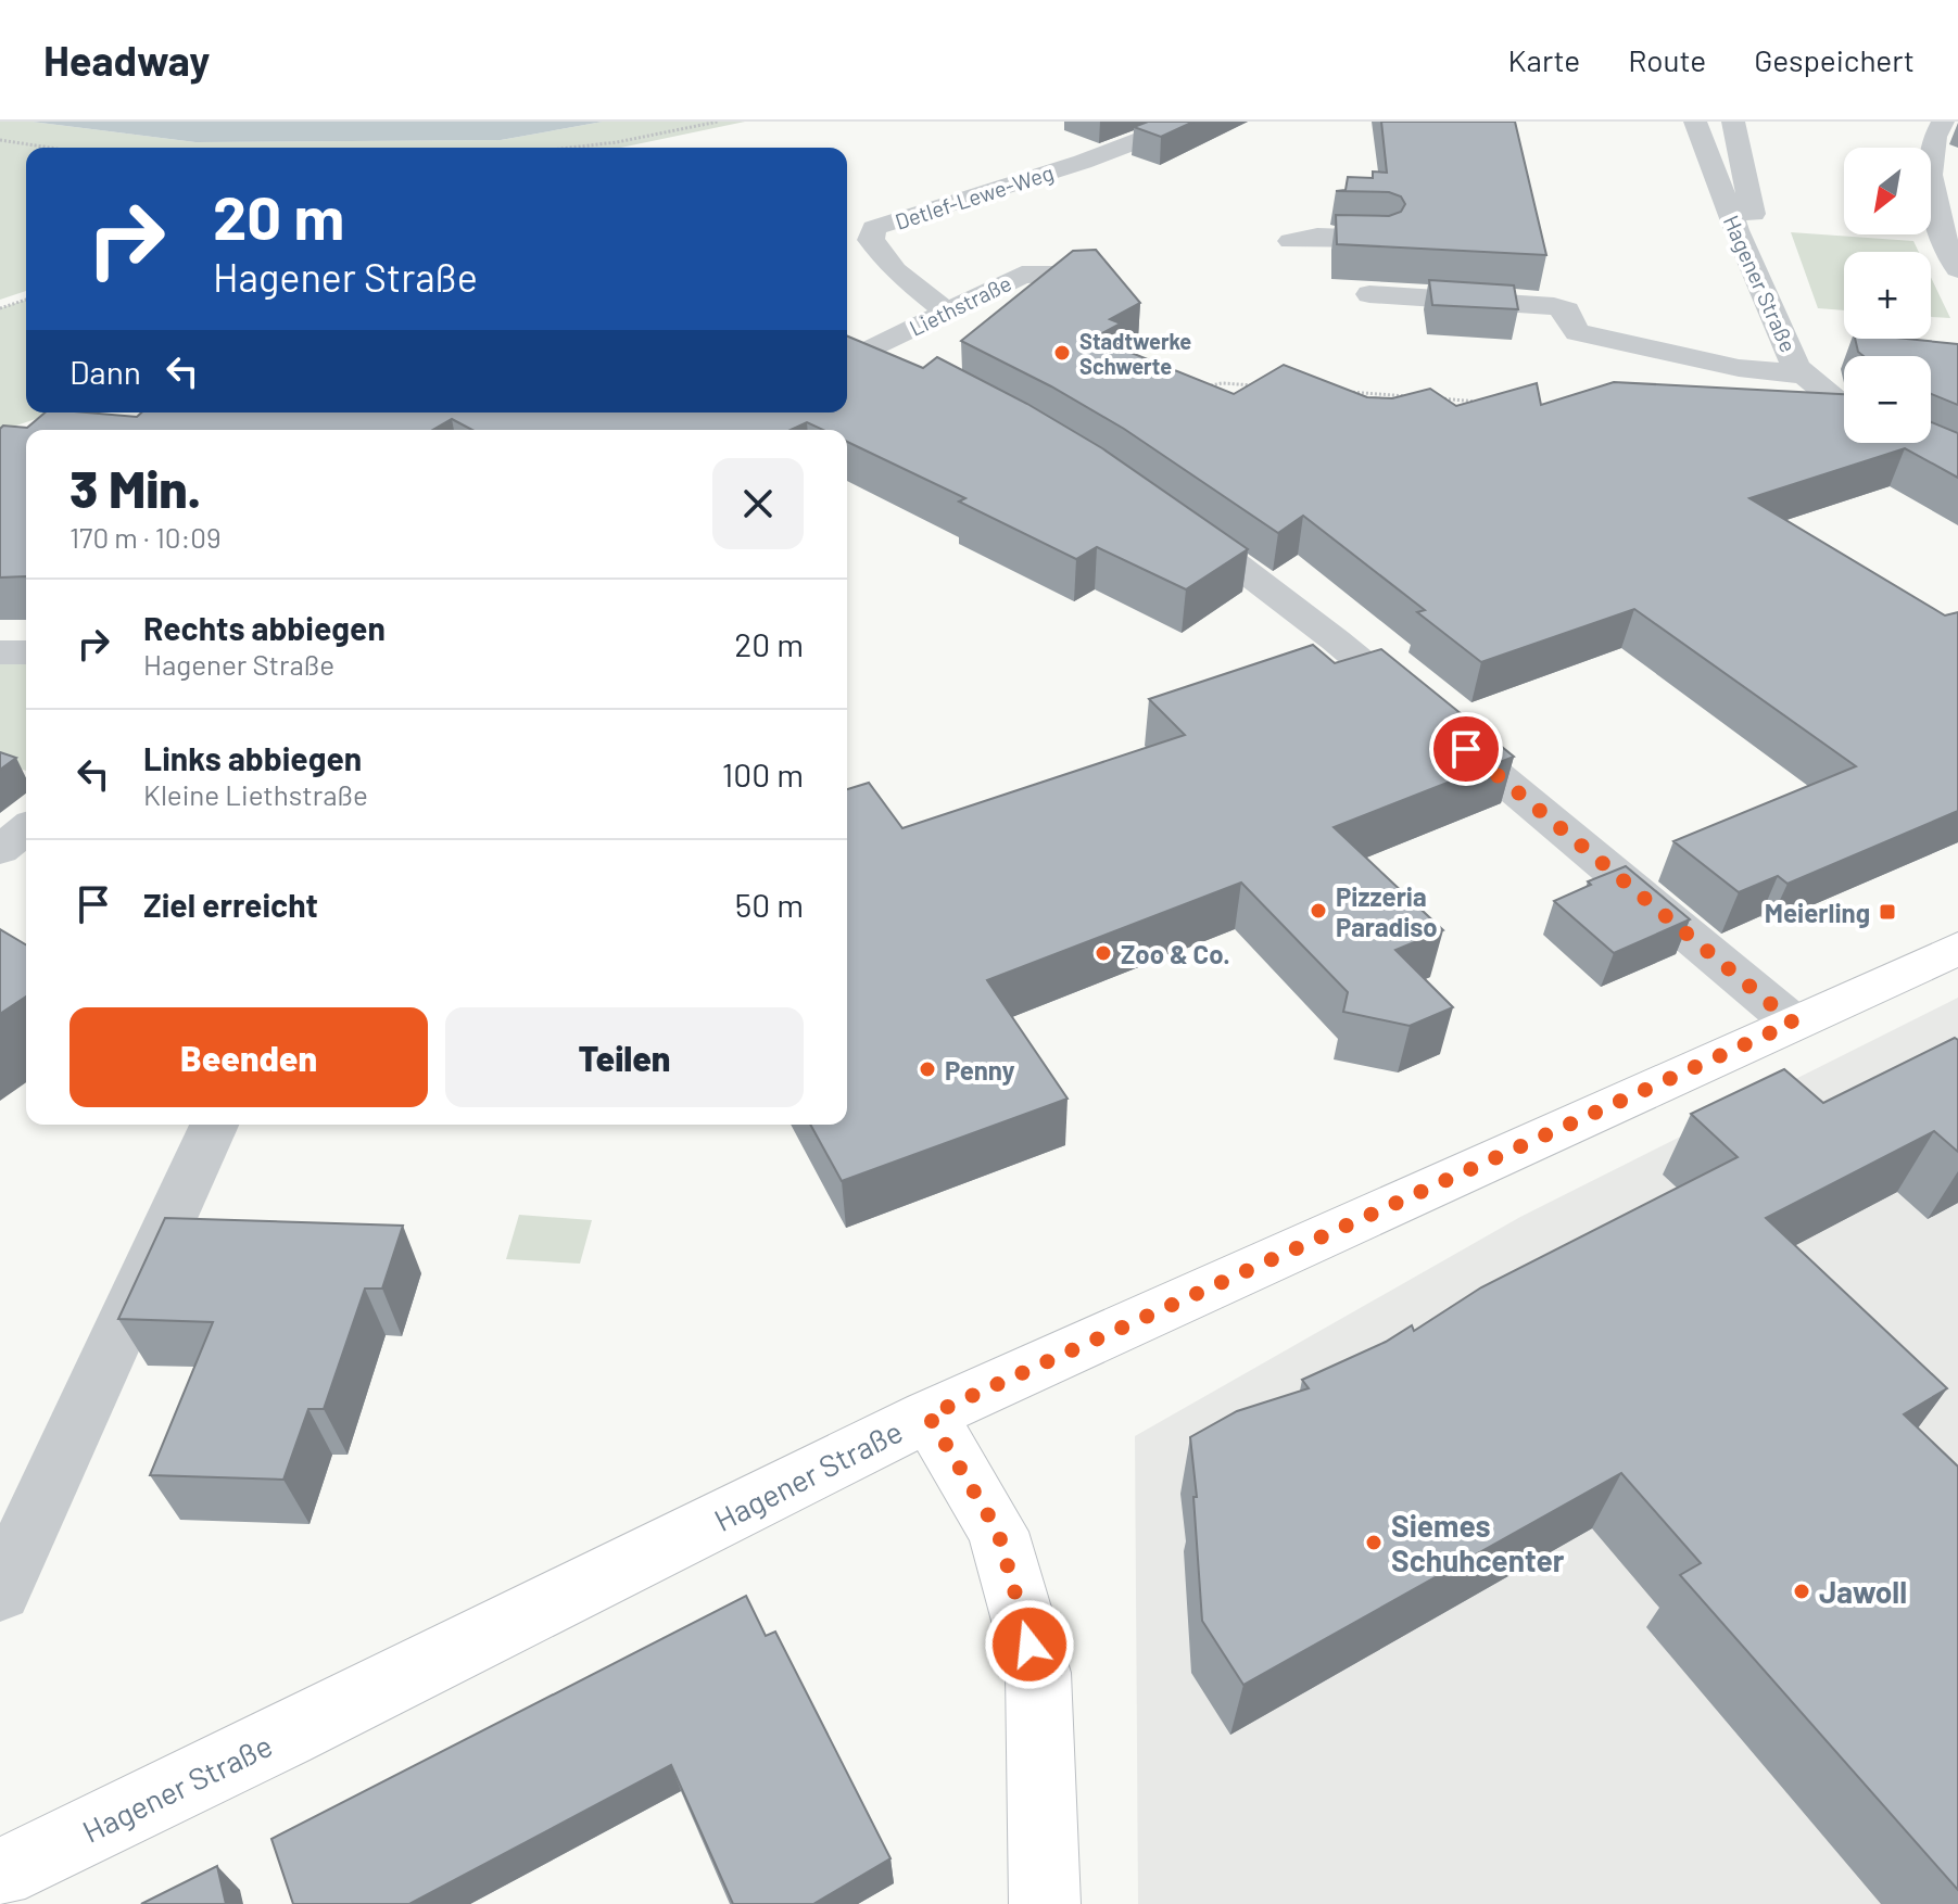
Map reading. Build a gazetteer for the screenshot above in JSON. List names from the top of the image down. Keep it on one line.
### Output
{"streets":{"main road":["Hagener Straße"],"street":["Detlef-Lewe-Weg","Liethstraße"]},"crossings":[["Detlef-Lewe-Weg","Liethstraße"]],"places":{"other":["Stadtwerke Schwerte","Pizzeria Paradiso","Zoo & Co.","Penny","Siemes Schuhcenter","Jawoll"],"transit":["Meierling"]},"north":"bottom left","page":{"header":"Headway","nav":["Karte","Route","Gespeichert"],"map_buttons":["+","−"],"turn":["20 m","Hagener Straße"],"then":"Dann","heading":["3 Min.","170 m · 10:09"],"list":[{"name":"Rechts abbiegen","note":"Hagener Straße","value":"20 m"},{"name":"Links abbiegen","note":"Kleine Liethstraße","value":"100 m"},{"name":"Ziel erreicht","value":"50 m"}],"buttons":["Beenden","Teilen"]}}
